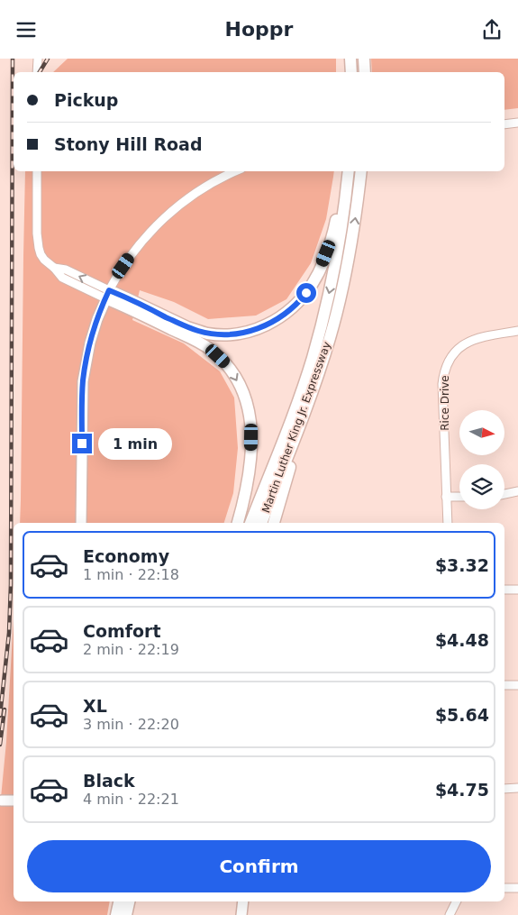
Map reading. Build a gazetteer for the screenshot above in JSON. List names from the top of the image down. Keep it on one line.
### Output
{"streets":{"highway":["Martin Luther King Jr. Expressway"],"street":["Rice Drive"]},"north":"right","page":{"header":"Hoppr","banner":["Pickup","Stony Hill Road"],"bubble":"1 min","list":[{"name":"Economy","note":"1 min · 22:18","value":"$3.32"},{"name":"Comfort","note":"2 min · 22:19","value":"$4.48"},{"name":"XL","note":"3 min · 22:20","value":"$5.64"},{"name":"Black","note":"4 min · 22:21","value":"$4.75"}],"buttons":"Confirm"}}
